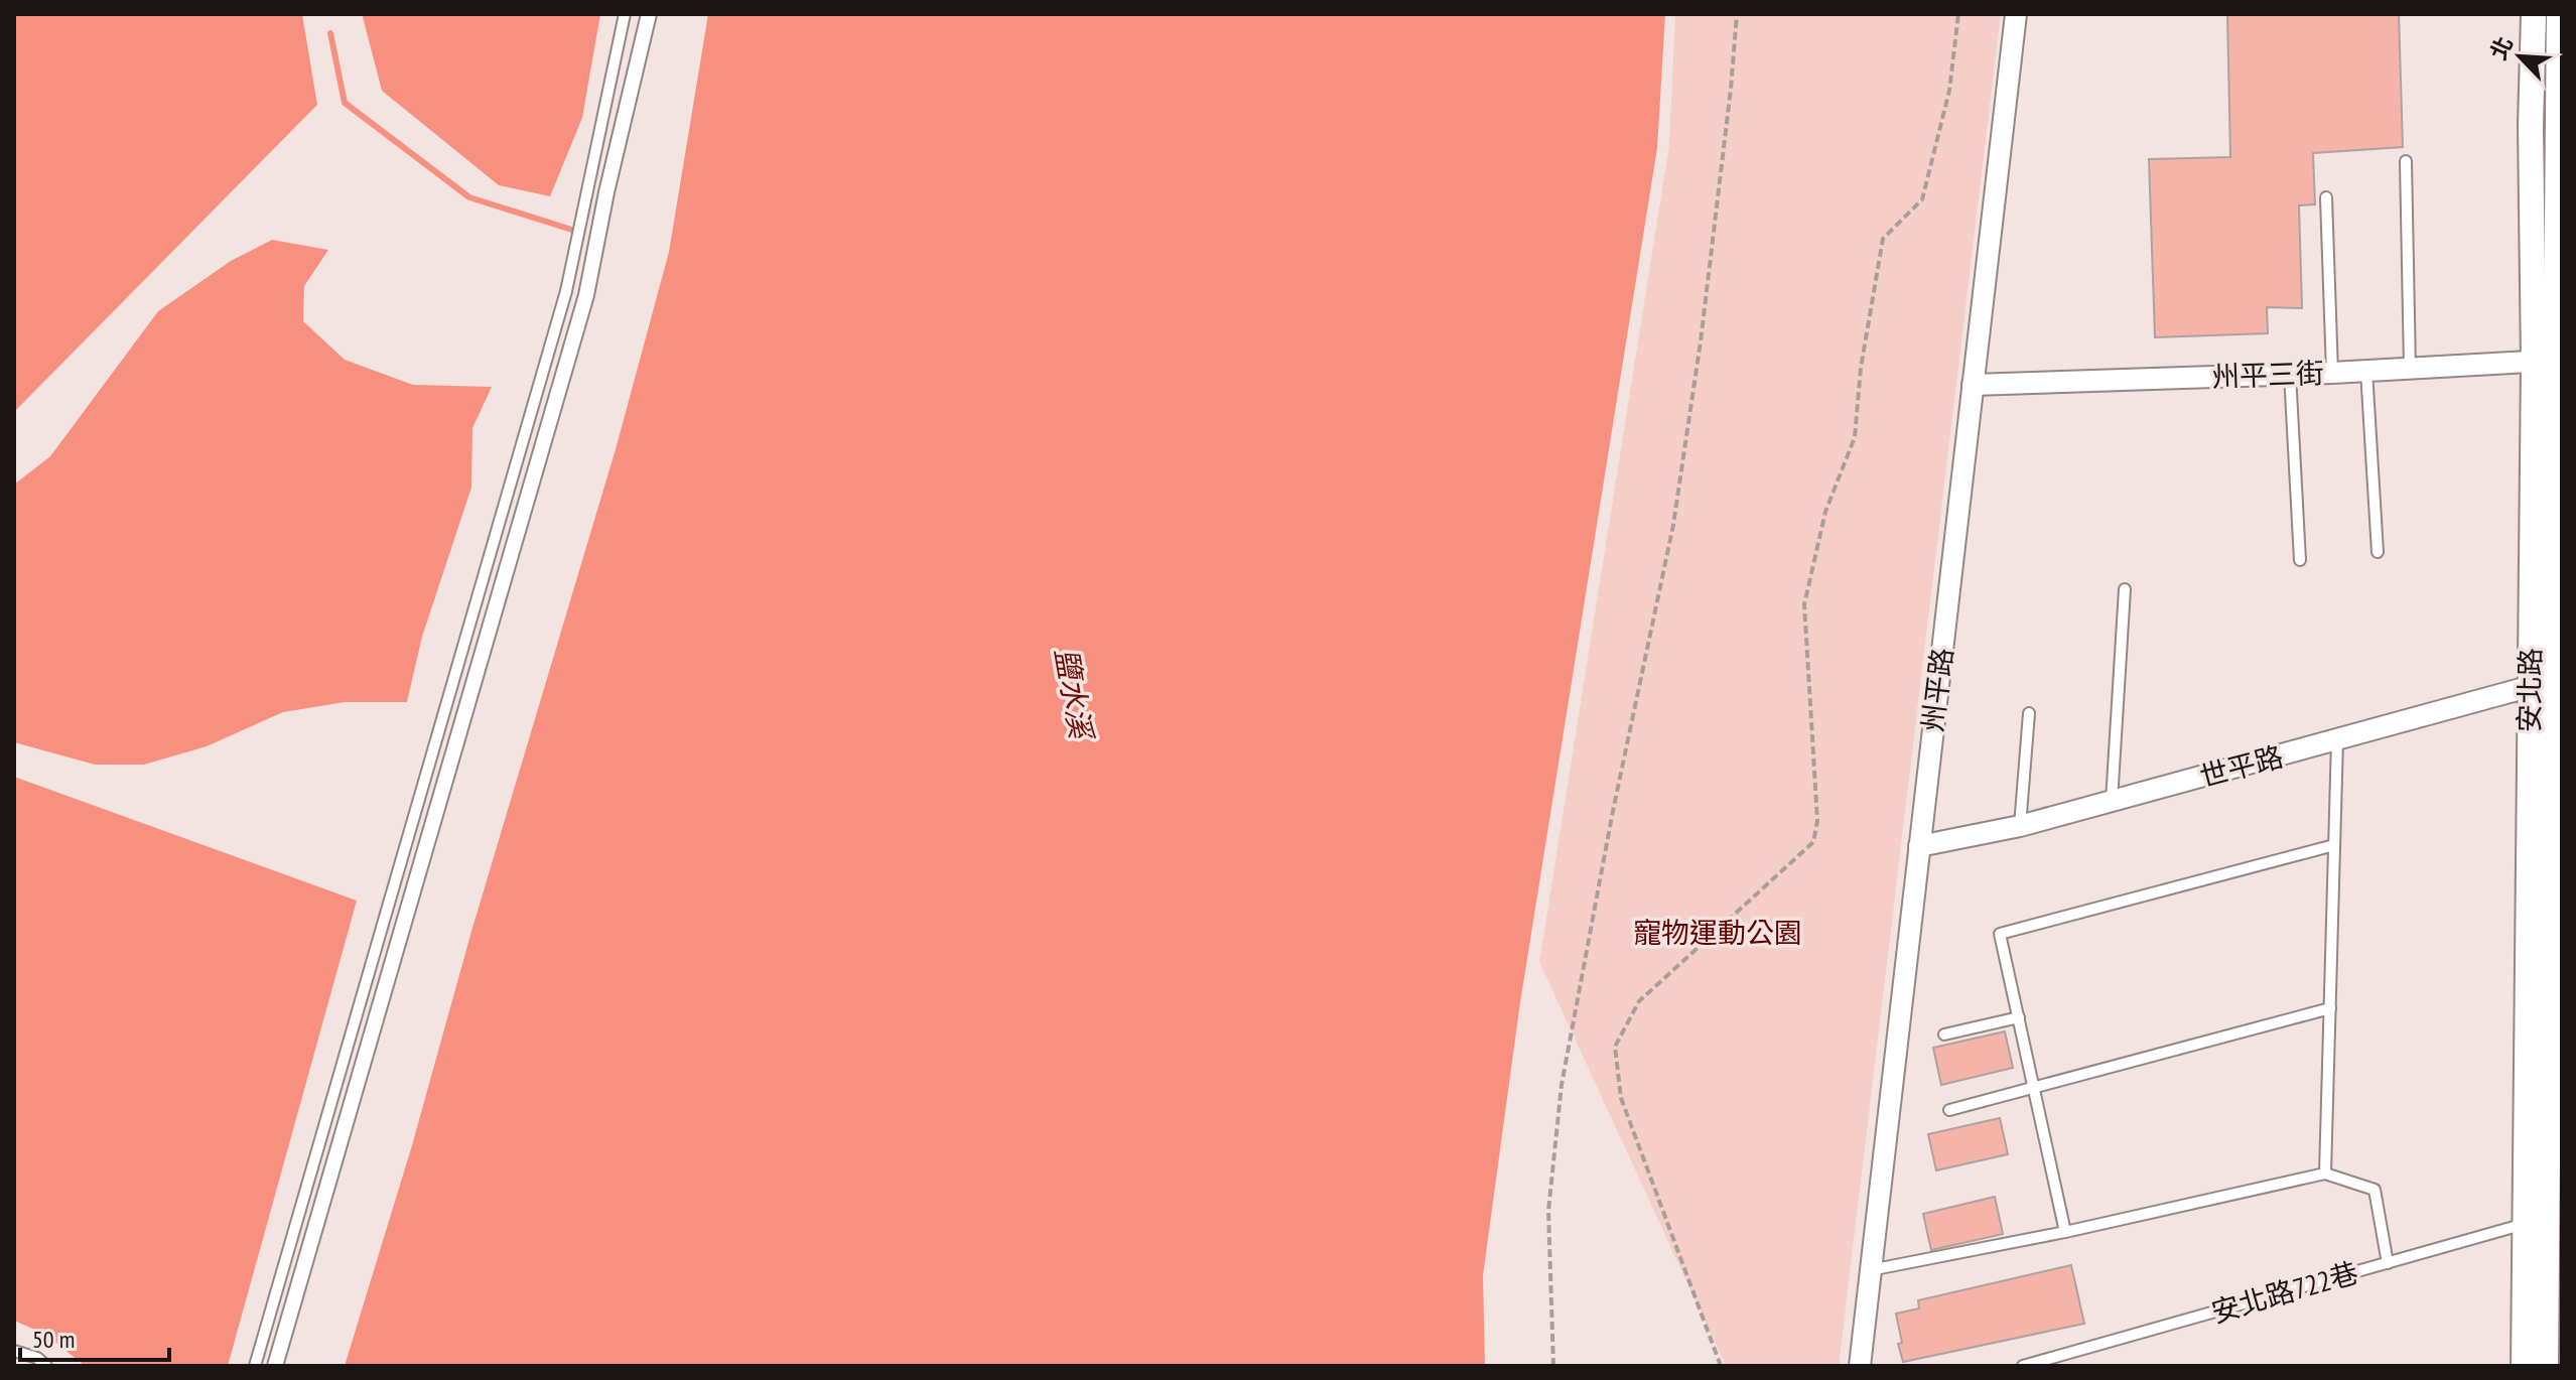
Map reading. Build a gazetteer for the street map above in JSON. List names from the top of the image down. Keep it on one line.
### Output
{"streets":{"street":["州平三街","州平路","安北路","世平路"],"lane":["安北路722巷"]},"crossings":[["州平三街","州平路"],["州平三街","安北路"],["州平路","世平路"],["安北路","世平路"],["安北路","安北路722巷"]],"water":["鹽水溪"],"parks":["寵物運動公園"],"scale_bar":"50 m","north":"top left"}
